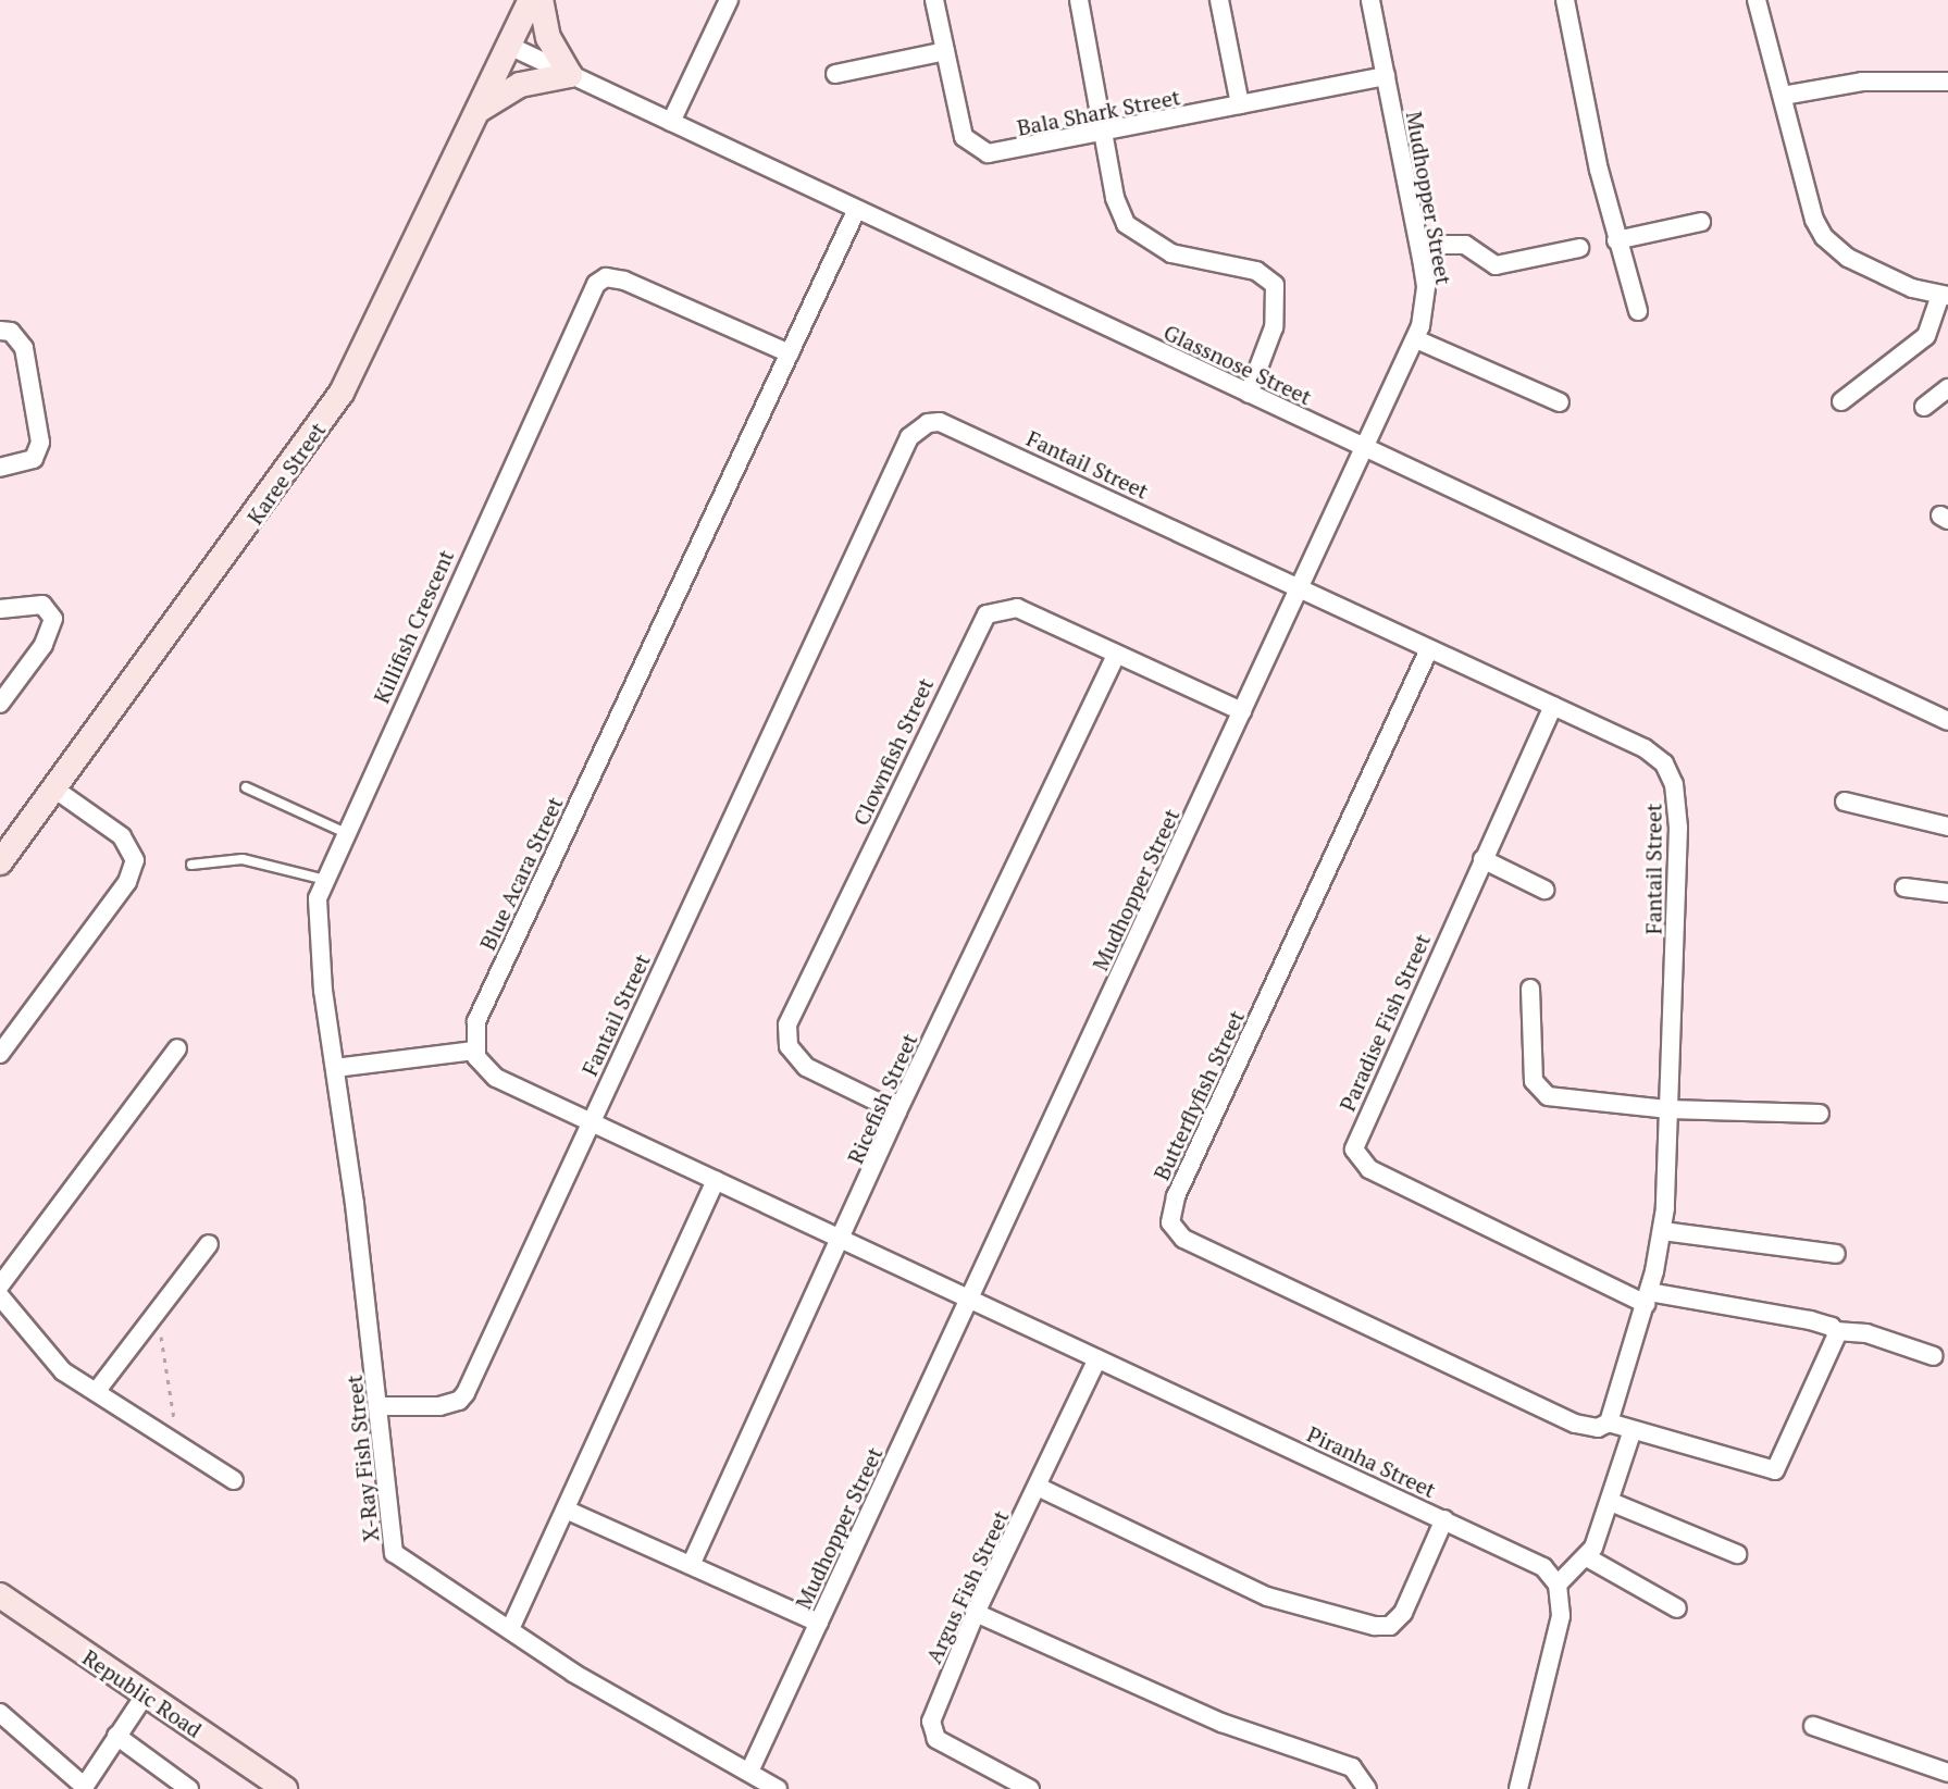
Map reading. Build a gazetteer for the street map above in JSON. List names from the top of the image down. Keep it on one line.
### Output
{"streets":{"street":["Bala Shark Street","Mudhopper Street","Glassnose Street","Fantail Street","Karee Street","Killifish Crescent","Clownfish Street","Blue Acara Street","Paradise Fish Street","Butterflyfish Street","Ricefish Street","X-Ray Fish Street","Piranha Street","Argus Fish Street","Republic Road"]},"crossings":[["Bala Shark Street","Mudhopper Street"],["Mudhopper Street","Glassnose Street"],["Mudhopper Street","Fantail Street"],["Mudhopper Street","Clownfish Street"],["Mudhopper Street","X-Ray Fish Street"],["Mudhopper Street","Piranha Street"],["Glassnose Street","Karee Street"],["Glassnose Street","Blue Acara Street"],["Fantail Street","Paradise Fish Street"],["Fantail Street","Butterflyfish Street"],["Fantail Street","X-Ray Fish Street"],["Killifish Crescent","Blue Acara Street"],["Killifish Crescent","X-Ray Fish Street"],["Clownfish Street","Ricefish Street"],["Piranha Street","Argus Fish Street"]]}
